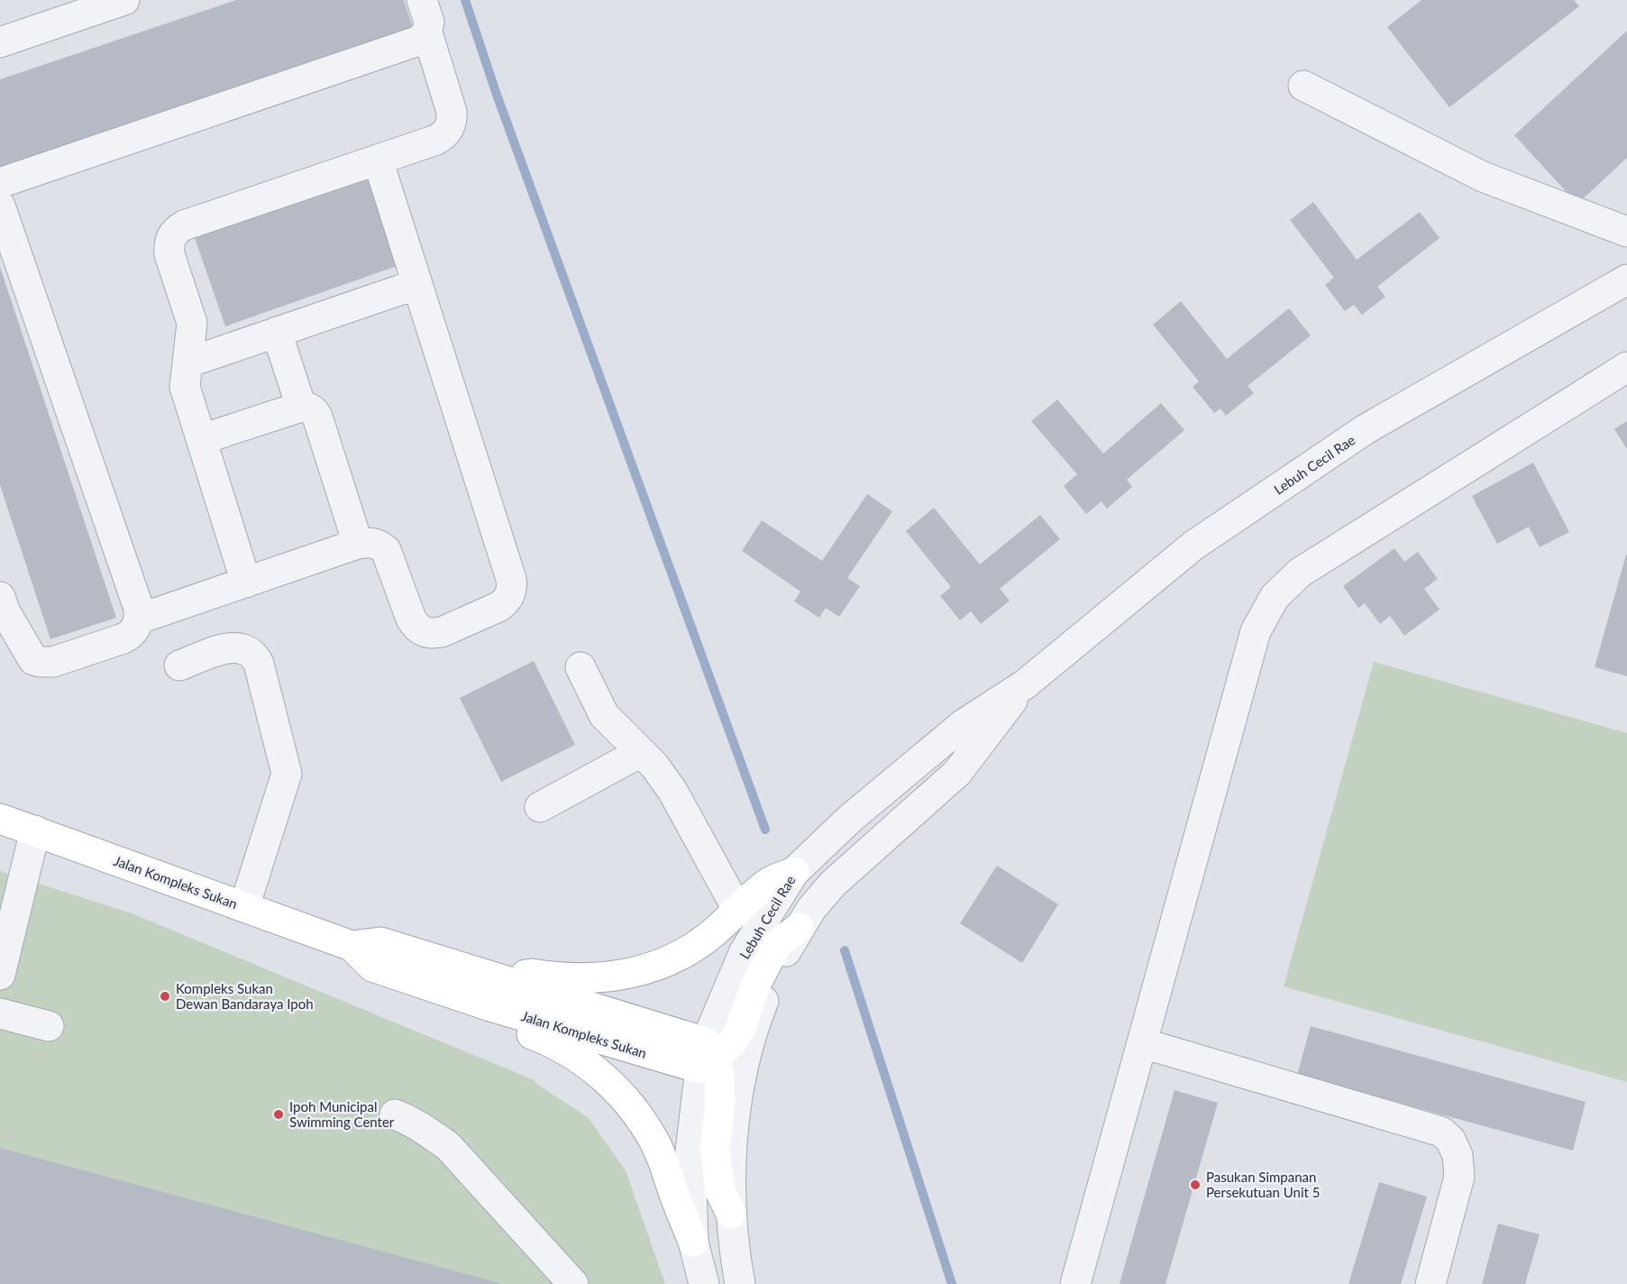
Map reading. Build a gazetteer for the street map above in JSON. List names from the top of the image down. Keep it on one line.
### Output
{"streets":{"main road":["Jalan Kompleks Sukan"],"street":["Lebuh Cecil Rae"]},"crossings":[["Lebuh Cecil Rae","Jalan Kompleks Sukan"]],"places":["Kompleks Sukan Dewan Bandaraya Ipoh","Ipoh Municipal Swimming Center","Pasukan Simpanan Persekutuan Unit 5"]}
